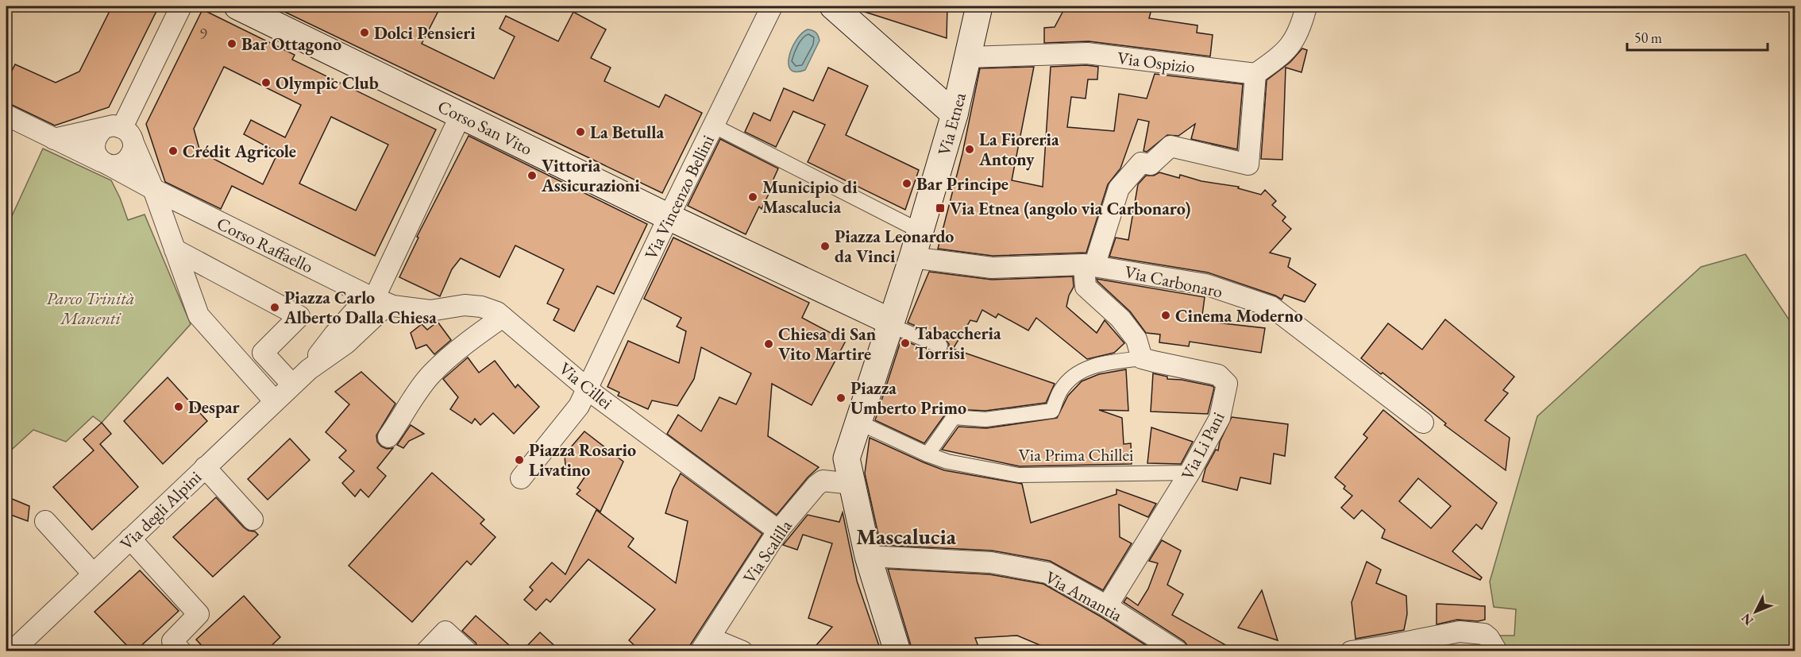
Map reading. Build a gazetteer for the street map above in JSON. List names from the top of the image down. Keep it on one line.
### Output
{"streets":{"main road":["Via Etnea","Corso San Vito"],"street":["Via Ospizio","Via Vincenzo Bellini","Corso Raffaello","Via Carbonaro","Via Cillei","Via Li Pani","Via Prima Chillei","Via degli Alpini","Via Scalilla","Via Amantia"]},"crossings":[["Via Ospizio","Via Etnea"],["Via Etnea","Corso San Vito"],["Via Etnea","Via Carbonaro"],["Via Etnea","Via Prima Chillei"],["Via Etnea","Via Scalilla"],["Via Etnea","Via Amantia"],["Corso San Vito","Via Vincenzo Bellini"],["Via Vincenzo Bellini","Via Cillei"],["Corso Raffaello","Via Cillei"],["Corso Raffaello","Via degli Alpini"],["Via Cillei","Via degli Alpini"],["Via Cillei","Via Scalilla"],["Via Li Pani","Via Prima Chillei"],["Via Li Pani","Via Amantia"]],"districts":["Mascalucia"],"parks":["Parco Trinità Manenti"],"places":{"other":["Dolci Pensieri","Bar Ottagono","Olympic Club","La Betulla","La Fioreria Antony","Crédit Agricole","Vittoria Assicurazioni","Bar Principe","Municipio di Mascalucia","Piazza Leonardo da Vinci","Piazza Carlo Alberto Dalla Chiesa","Cinema Moderno","Tabaccheria Torrisi","Chiesa di San Vito Martire","Piazza Umberto Primo","Despar","Piazza Rosario Livatino"],"transit":["Via Etnea (angolo via Carbonaro)"]},"house_numbers":["9"],"scale_bar":"50 m","north":"bottom left"}
